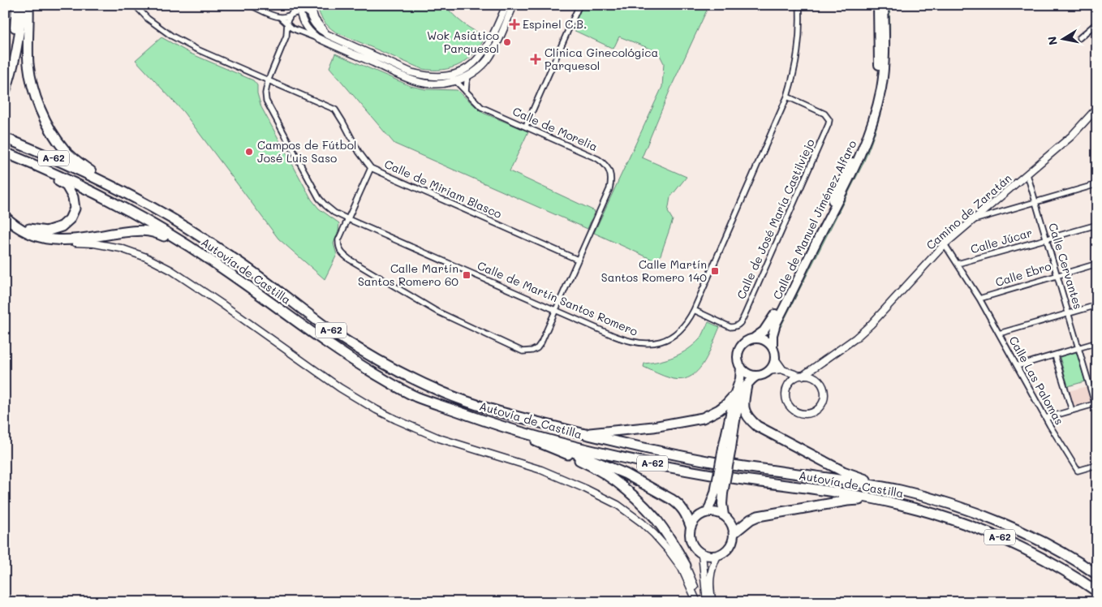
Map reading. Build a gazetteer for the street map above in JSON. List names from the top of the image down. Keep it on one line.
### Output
{"streets":{"highway":["A-62","Calle de Manuel Jiménez Alfaro","Autovía de Castilla"],"street":["Calle de Morelia","Calle de Miriam Blasco","Camino de Zaratán","Calle de José María Castilviejo","Calle Júcar","Calle Cervantes","Calle Ebro","Calle de Martín Santos Romero","Calle Las Palomas"]},"crossings":[["Calle de Morelia","Calle de Miriam Blasco"],["Calle de Morelia","Calle de Martín Santos Romero"],["Calle de Miriam Blasco","Calle de Martín Santos Romero"],["Camino de Zaratán","Calle Cervantes"],["Camino de Zaratán","Calle Las Palomas"],["Calle de José María Castilviejo","Calle de Martín Santos Romero"],["Calle Júcar","Calle Cervantes"],["Calle Júcar","Calle Las Palomas"],["Calle Cervantes","Calle Ebro"],["Calle Ebro","Calle Las Palomas"]],"places":{"health":["Espinel C.B.","Clínica Ginecológica Parquesol"],"other":["Wok Asiático Parquesol","Campos de Fútbol José Luis Saso"],"transit":["Calle Martín Santos Romero 140","Calle Martín Santos Romero 60"]},"north":"left"}
